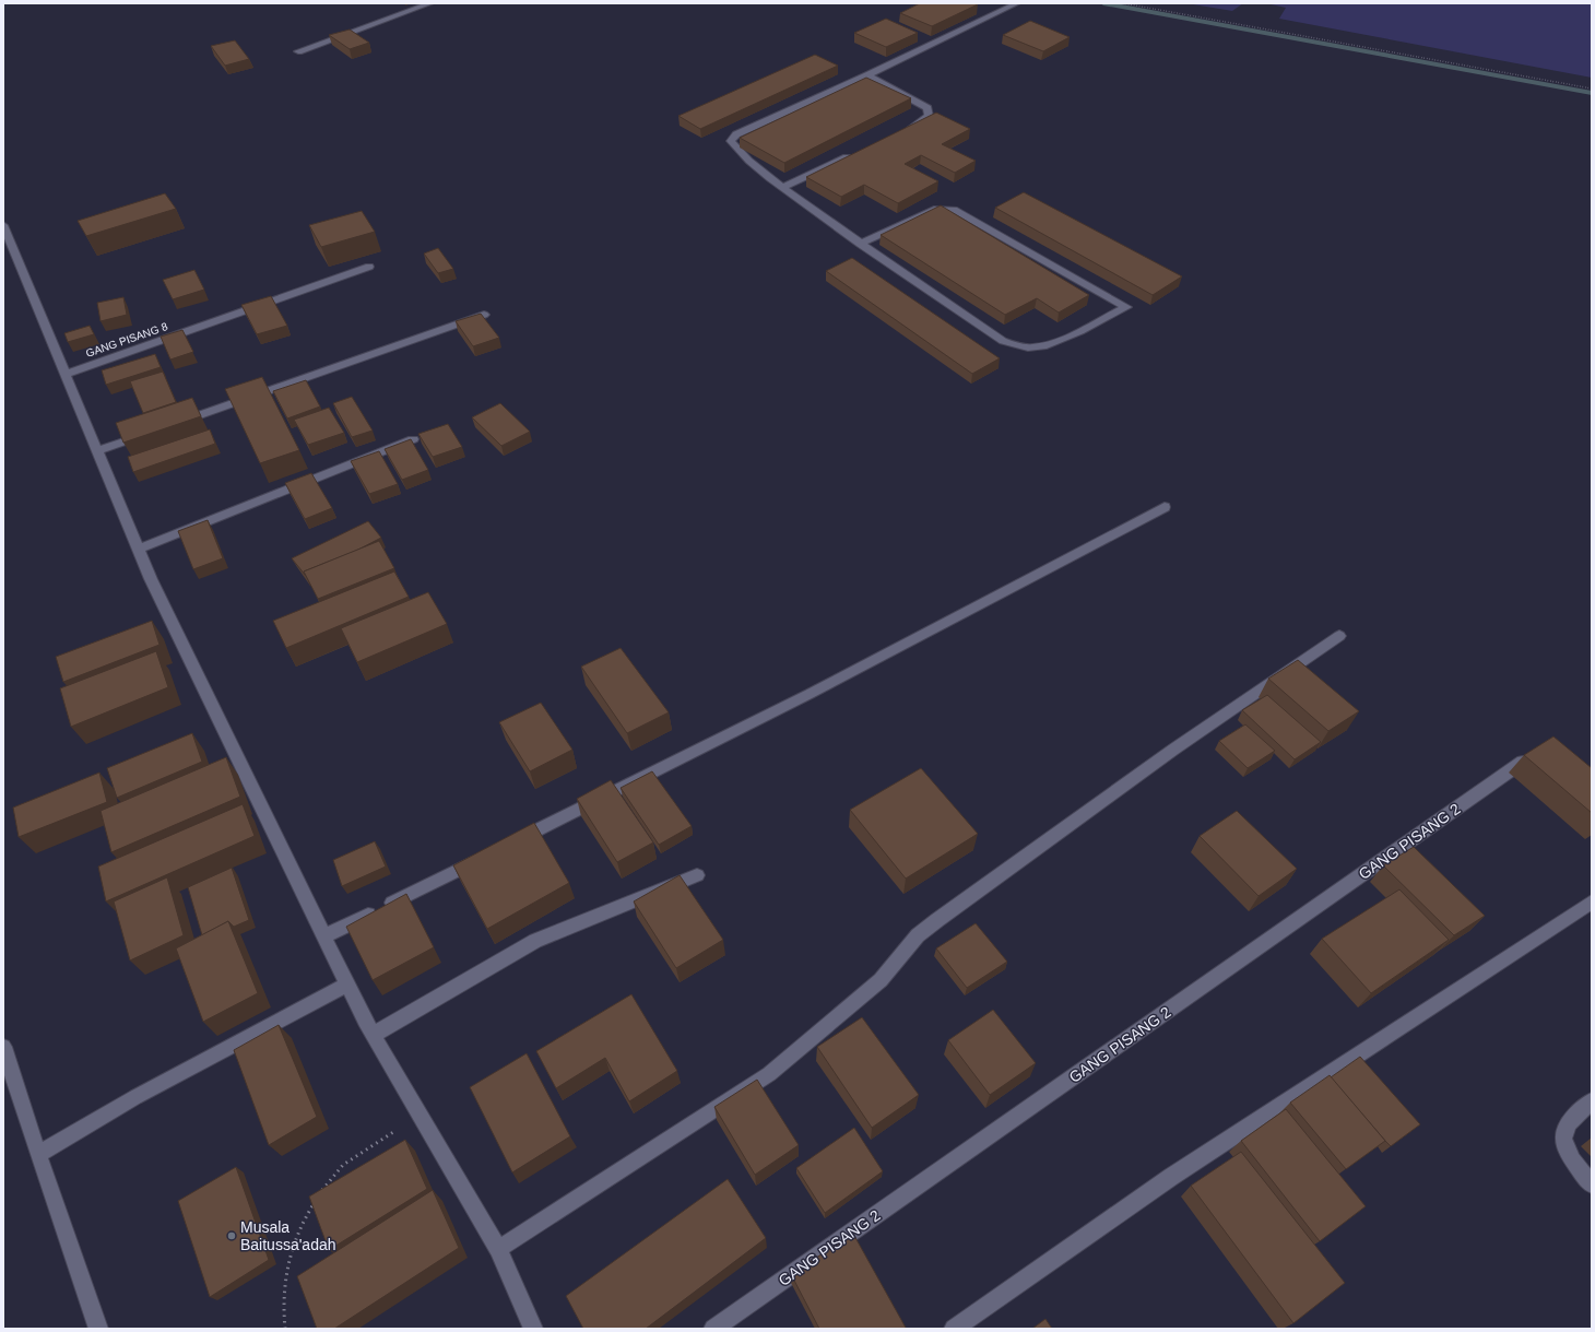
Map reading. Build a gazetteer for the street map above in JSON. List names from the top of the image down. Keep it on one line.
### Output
{"streets":{"street":["GANG PISANG 8","GANG PISANG 2"]},"places":["Musala Baitussa'adah"]}
